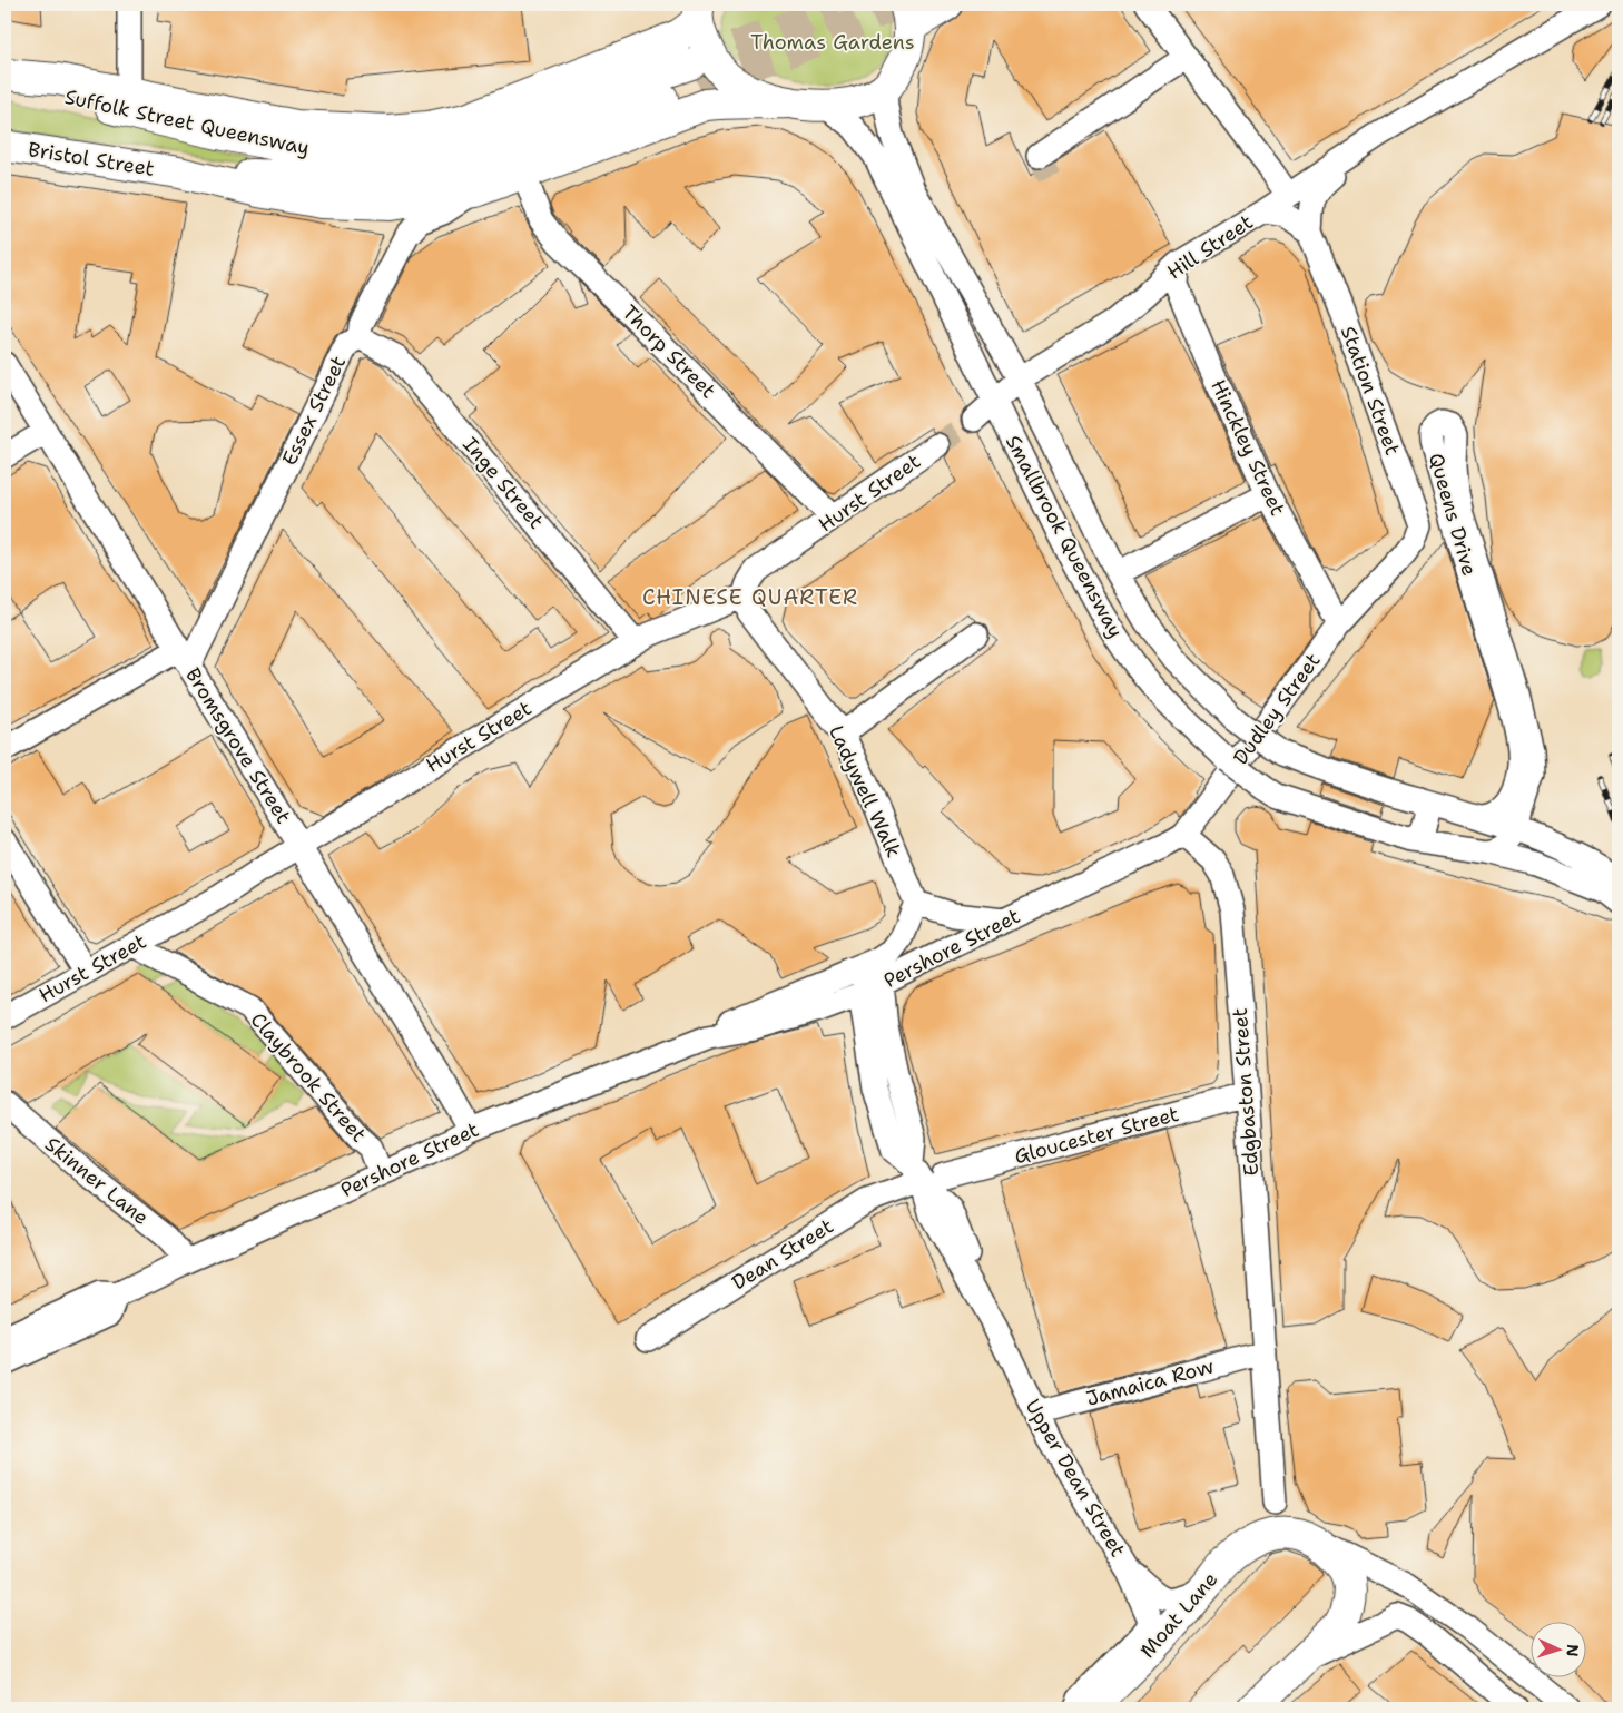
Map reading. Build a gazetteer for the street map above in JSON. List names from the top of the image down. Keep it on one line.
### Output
{"streets":{"main road":["Suffolk Street Queensway","Bristol Street","Moat Lane"],"street":["Hill Street","Thorp Street","Station Street","Essex Street","Hinckley Street","Inge Street","Hurst Street","Queens Drive","Smallbrook Queensway","Dudley Street","Bromsgrove Street","Ladywell Walk","Pershore Street","Claybrook Street","Edgbaston Street","Gloucester Street","Skinner Lane","Dean Street","Jamaica Row","Upper Dean Street"]},"crossings":[["Suffolk Street Queensway","Bristol Street"],["Hill Street","Station Street"],["Hill Street","Hinckley Street"],["Hill Street","Smallbrook Queensway"],["Thorp Street","Hurst Street"],["Station Street","Dudley Street"],["Essex Street","Inge Street"],["Essex Street","Bromsgrove Street"],["Hinckley Street","Dudley Street"],["Inge Street","Hurst Street"],["Hurst Street","Bromsgrove Street"],["Hurst Street","Ladywell Walk"],["Hurst Street","Claybrook Street"],["Queens Drive","Smallbrook Queensway"],["Dudley Street","Pershore Street"],["Dudley Street","Edgbaston Street"],["Bromsgrove Street","Pershore Street"],["Pershore Street","Claybrook Street"],["Pershore Street","Edgbaston Street"],["Pershore Street","Skinner Lane"],["Pershore Street","Upper Dean Street"],["Edgbaston Street","Gloucester Street"],["Edgbaston Street","Jamaica Row"],["Dean Street","Upper Dean Street"],["Jamaica Row","Upper Dean Street"]],"districts":["CHINESE QUARTER"],"parks":["Thomas Gardens"],"north":"right"}
